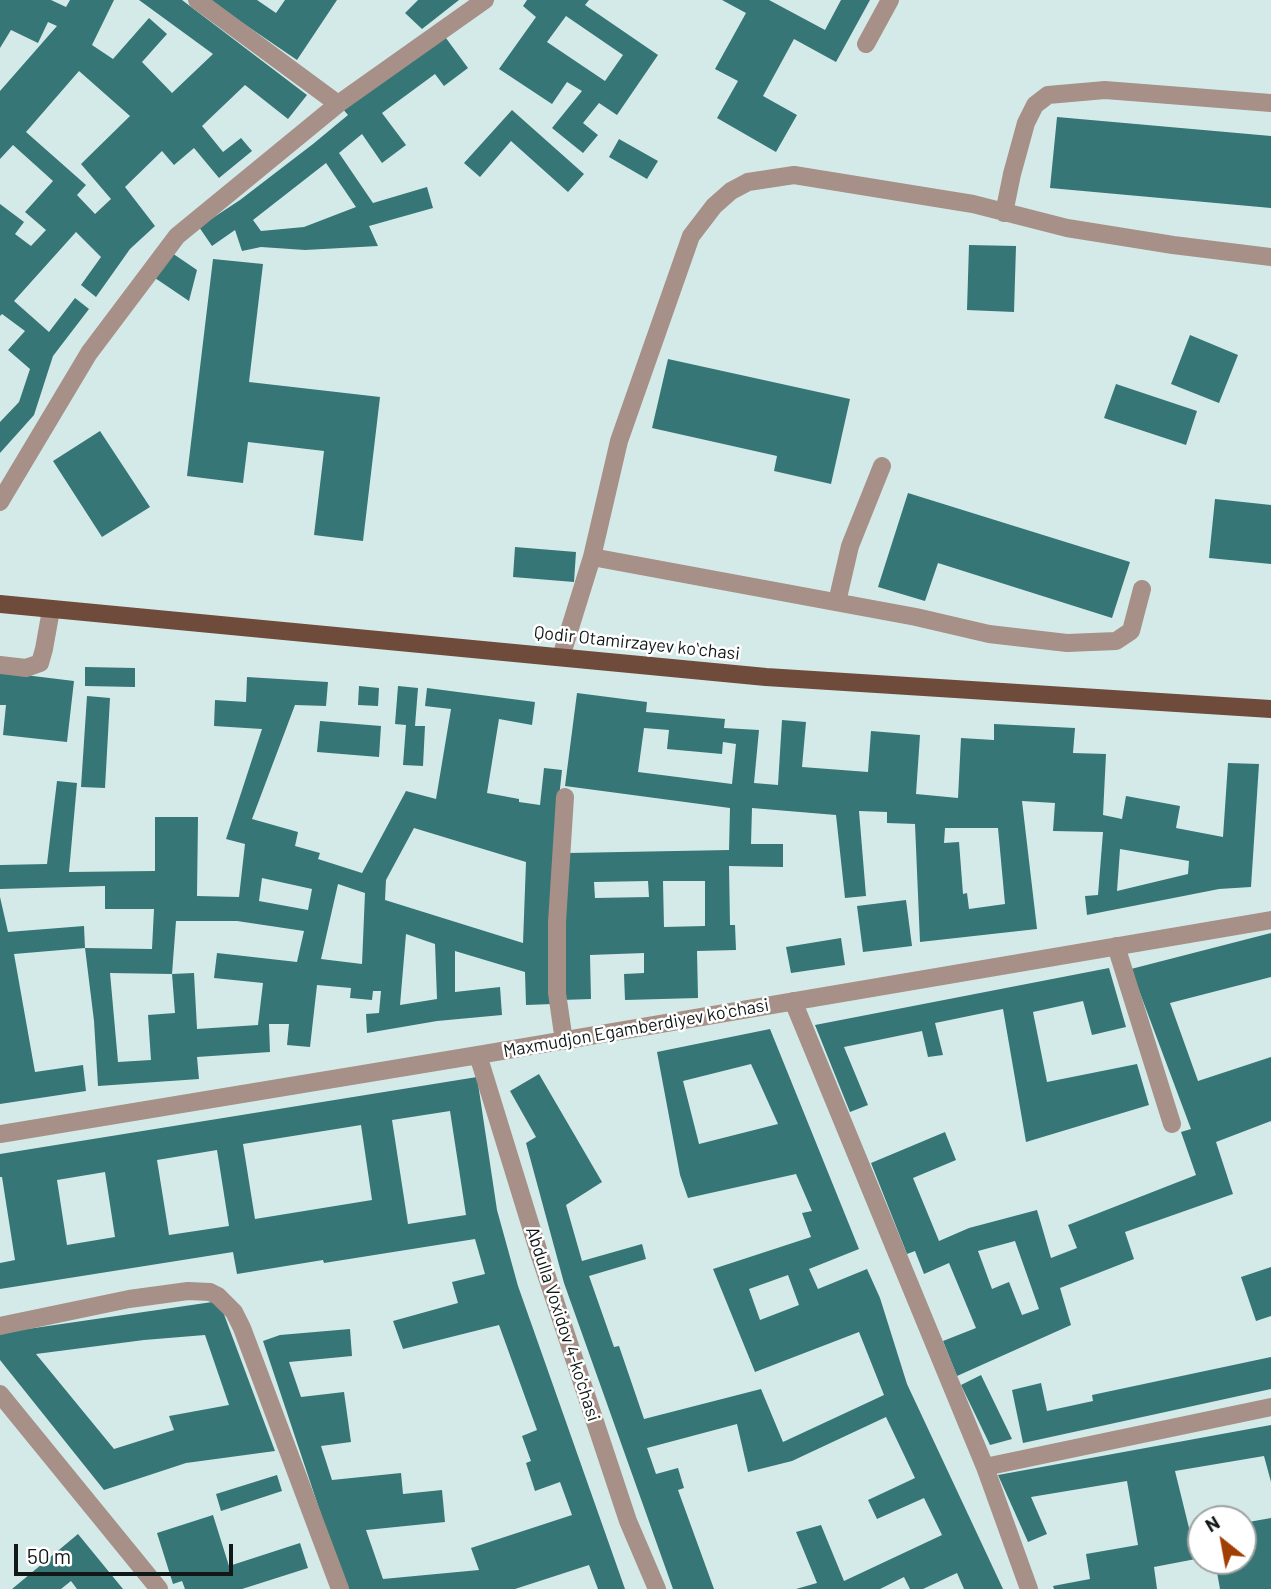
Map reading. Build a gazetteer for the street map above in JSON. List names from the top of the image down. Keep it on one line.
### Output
{"streets":{"main road":["Qodir Otamirzayev koʻchasi"],"street":["Maxmudjon Egamberdiyev koʻchasi","Abdulla Voxidov 4-ko'chasi"]},"crossings":[["Maxmudjon Egamberdiyev koʻchasi","Abdulla Voxidov 4-ko'chasi"]],"scale_bar":"50 m","north":"top left"}
